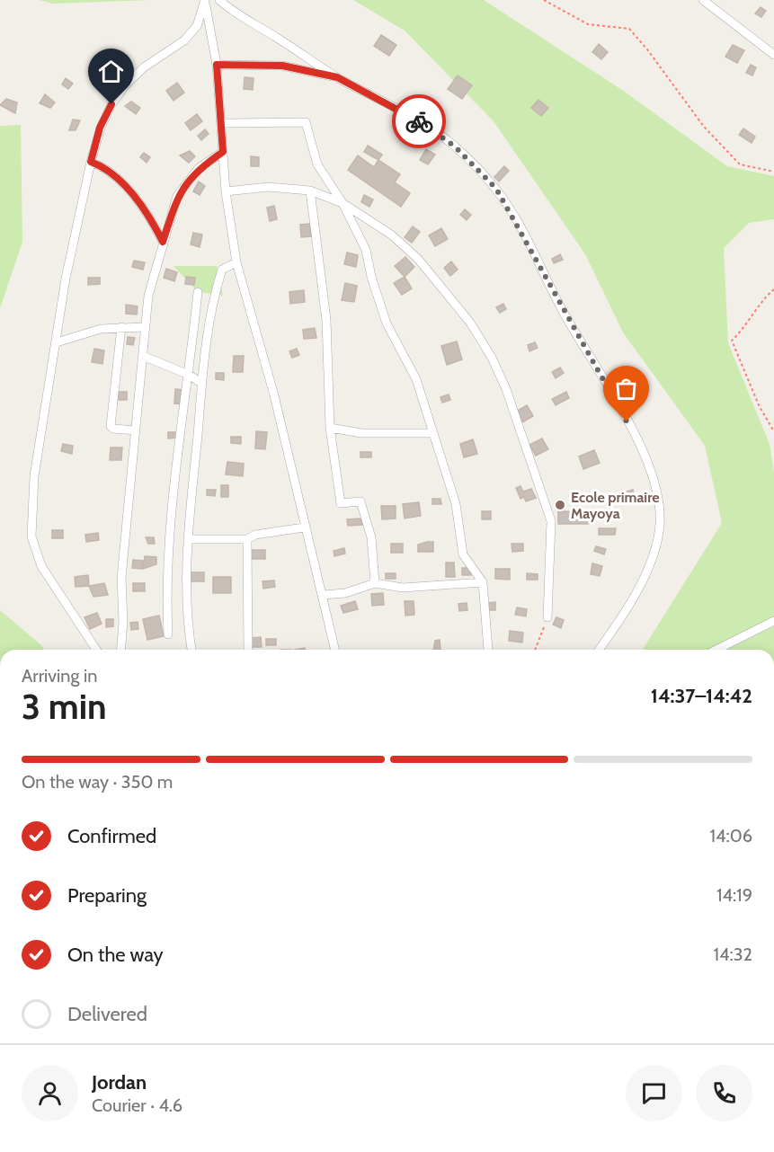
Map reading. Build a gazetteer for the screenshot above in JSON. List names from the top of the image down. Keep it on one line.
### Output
{"places":["Ecole primaire Mayoya"],"page":{"heading":["3 min","Arriving in","14:37–14:42"],"panel":["Jordan","Courier · 4.6"],"bar":"On the way · 350 m","list":[["Confirmed","14:06"],["Preparing","14:19"],["On the way","14:32"],"Delivered"]}}
